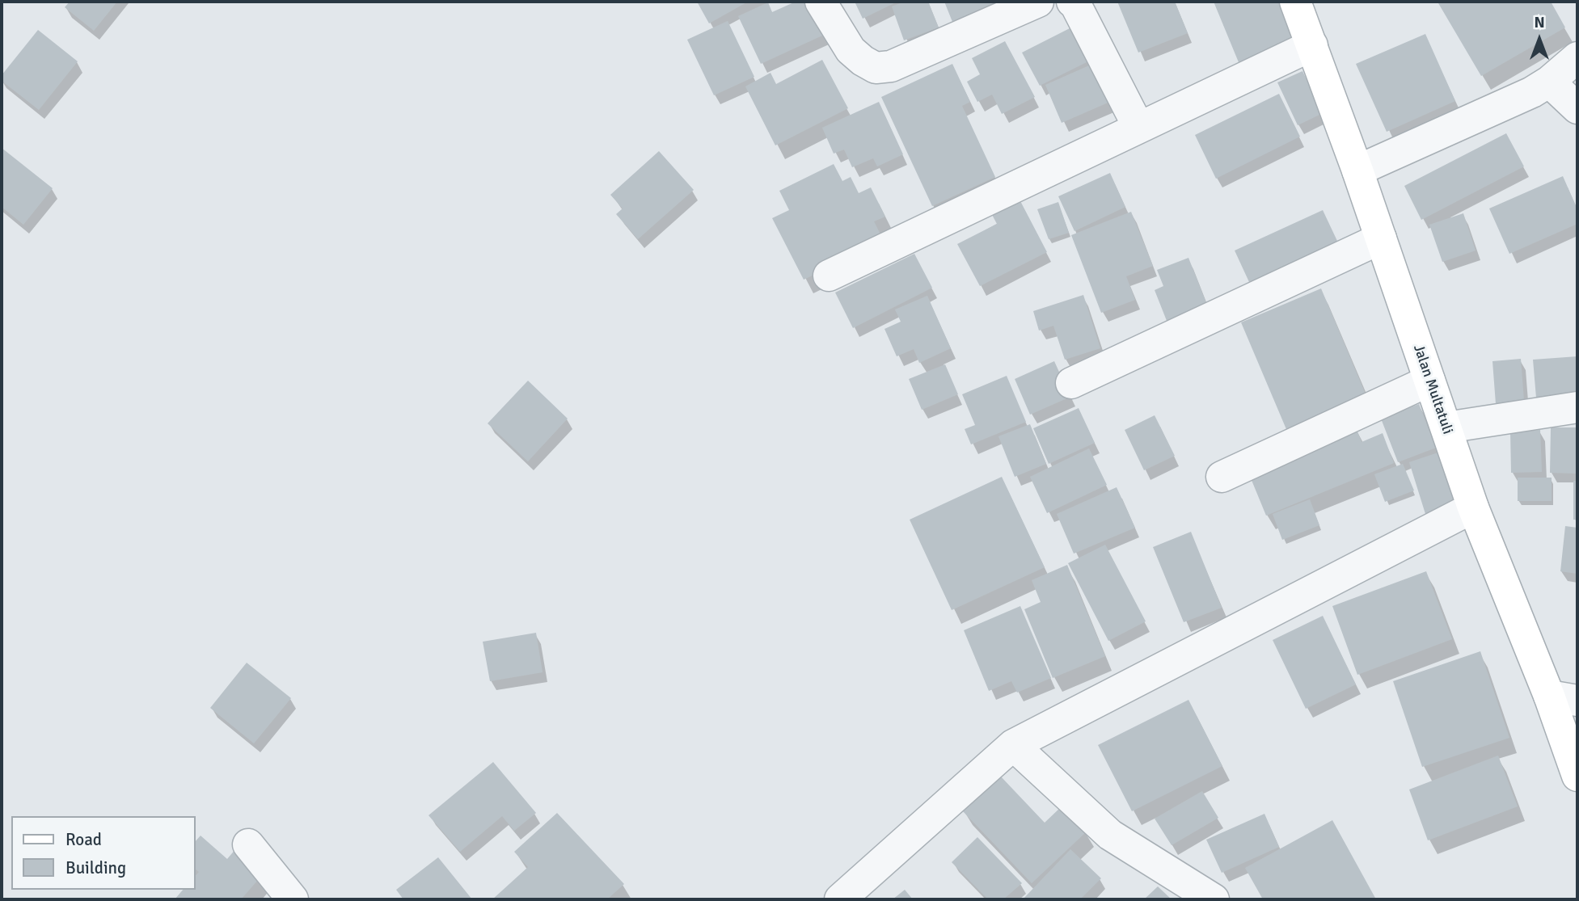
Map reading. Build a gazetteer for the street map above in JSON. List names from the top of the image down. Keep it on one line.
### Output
{"streets":{"main road":["Jalan Multatuli"]},"legend":["Road","Building"],"north":"top"}
